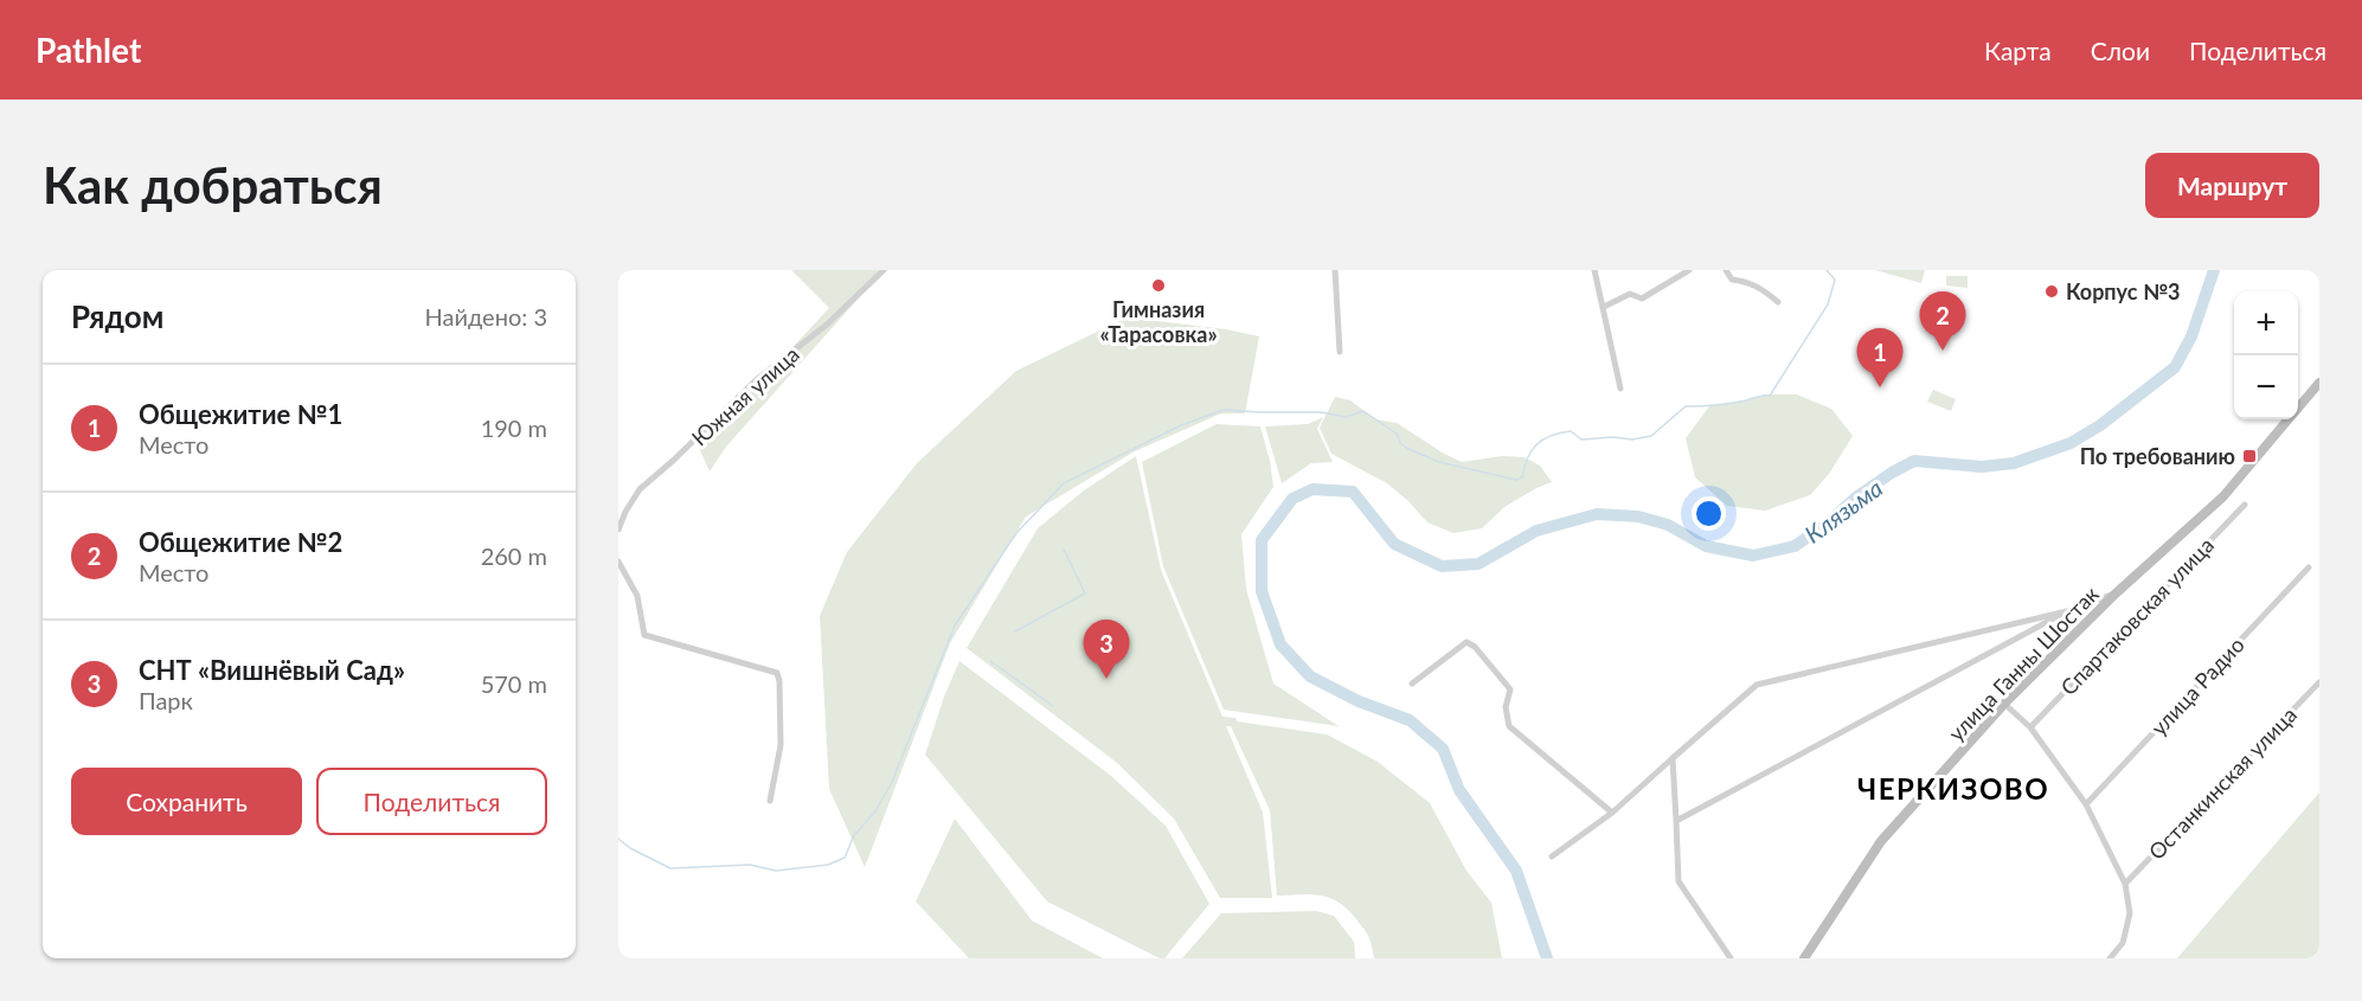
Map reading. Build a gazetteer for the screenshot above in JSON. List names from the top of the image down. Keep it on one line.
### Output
{"streets":{"main road":["улица Ганны Шостак"],"street":["Южная улица","Спартаковская улица","улица Радио","Останкинская улица"]},"districts":["ЧЕРКИЗОВО"],"water":["Клязьма"],"places":{"other":["Гимназия «Тарасовка»","Корпус №3"],"transit":["По требованию"]},"page":{"header":"Pathlet","nav":["Карта","Слои","Поделиться"],"buttons":["Маршрут",["Сохранить","Поделиться"]],"title":"Как добраться","heading":["Рядом","Найдено: 3"],"map_buttons":["+","−"],"pins":["2","1","3"],"list":[{"mark":"1","name":"Общежитие №1","note":"Место","value":"190 m"},{"mark":"2","name":"Общежитие №2","note":"Место","value":"260 m"},{"mark":"3","name":"СНТ «Вишнёвый Сад»","note":"Парк","value":"570 m"}]}}
